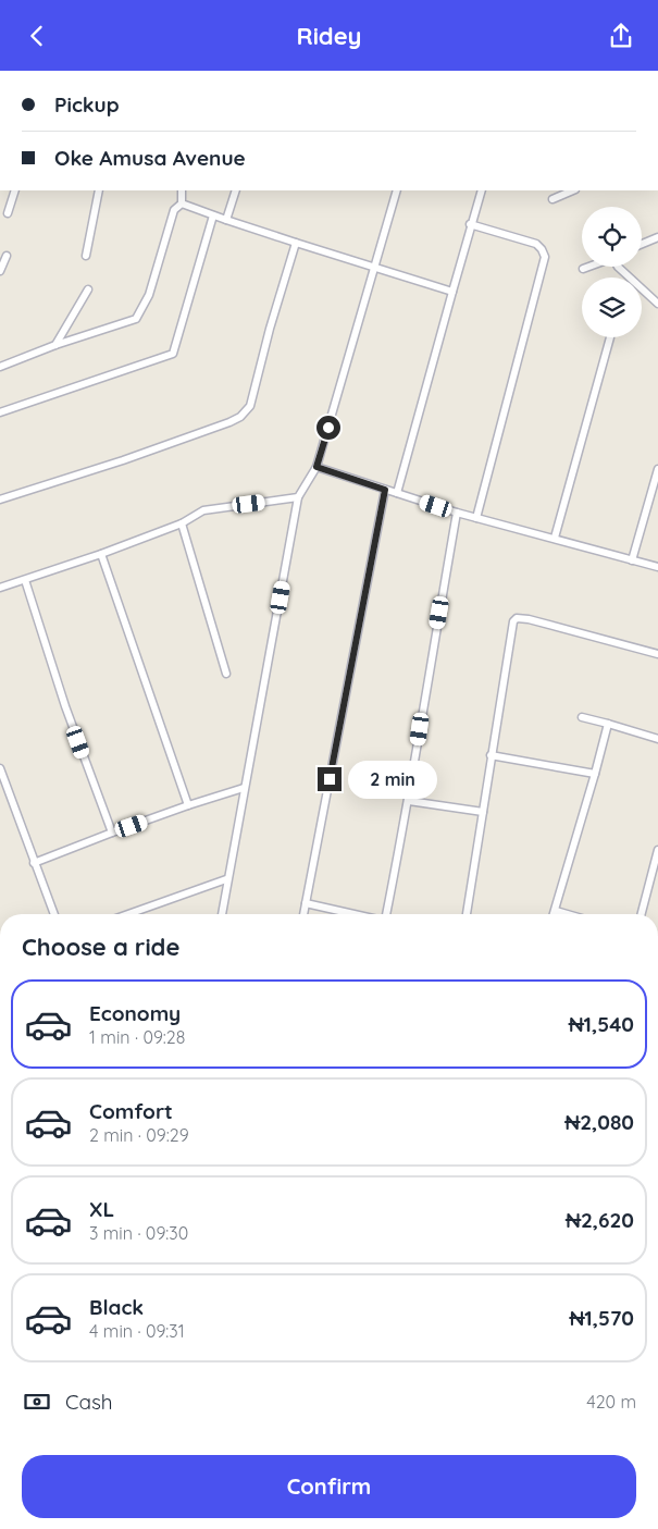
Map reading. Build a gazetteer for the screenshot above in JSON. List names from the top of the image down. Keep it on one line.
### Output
{"page":{"header":"Ridey","banner":["Pickup","Oke Amusa Avenue"],"bubble":"2 min","heading":"Choose a ride","list":[{"name":"Economy","note":"1 min · 09:28","value":"₦1,540"},{"name":"Comfort","note":"2 min · 09:29","value":"₦2,080"},{"name":"XL","note":"3 min · 09:30","value":"₦2,620"},{"name":"Black","note":"4 min · 09:31","value":"₦1,570"}],"pay":["Cash","420 m"],"buttons":"Confirm"}}
